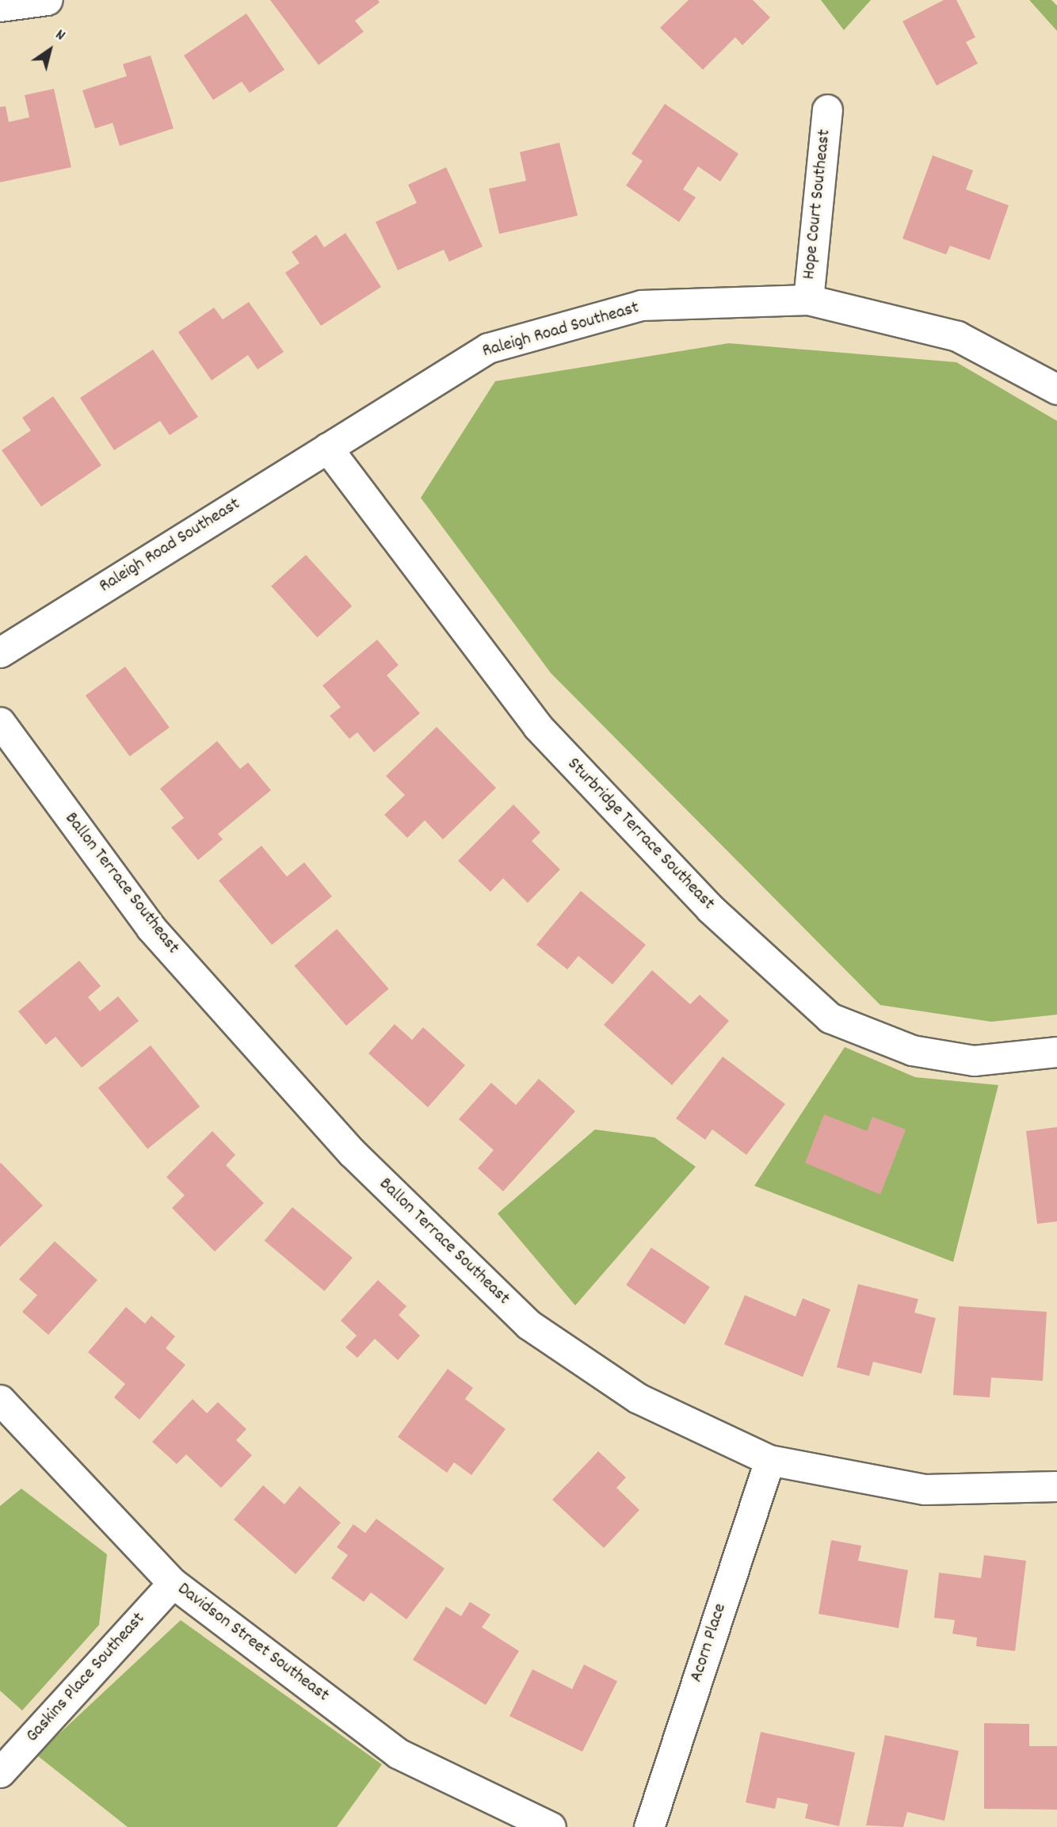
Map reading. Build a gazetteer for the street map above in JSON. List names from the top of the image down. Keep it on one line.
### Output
{"streets":{"street":["Hope Court Southeast","Raleigh Road Southeast","Sturbridge Terrace Southeast","Ballon Terrace Southeast","Davidson Street Southeast","Acorn Place","Gaskins Place Southeast"]},"crossings":[["Hope Court Southeast","Raleigh Road Southeast"],["Raleigh Road Southeast","Sturbridge Terrace Southeast"],["Ballon Terrace Southeast","Acorn Place"],["Davidson Street Southeast","Gaskins Place Southeast"]],"north":"top right"}
